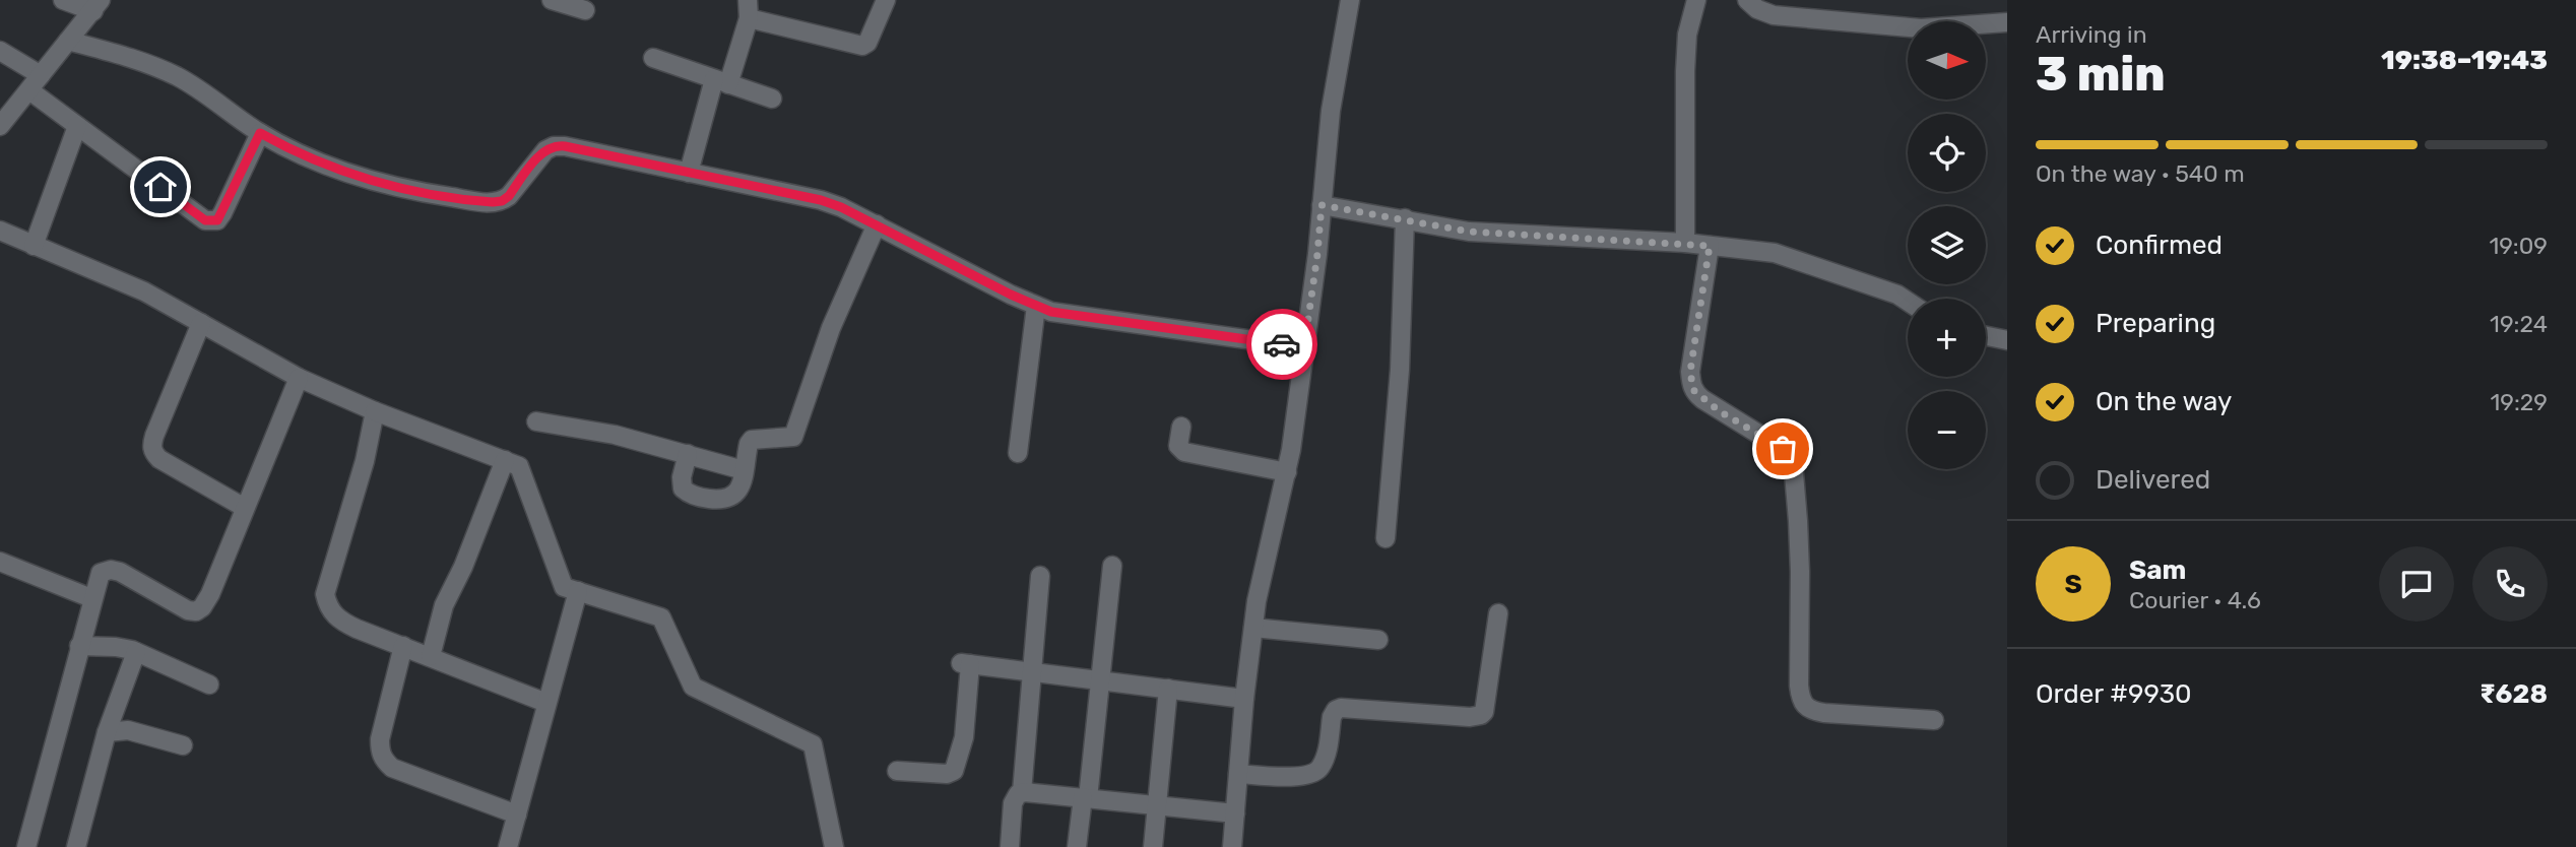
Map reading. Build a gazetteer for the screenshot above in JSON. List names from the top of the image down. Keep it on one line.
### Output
{"north":"right","page":{"heading":["3 min","Arriving in","19:38–19:43"],"panel":["Sam","Courier · 4.6","Order #9930","₹628"],"map_buttons":["+","−"],"bar":"On the way · 540 m","list":[["Confirmed","19:09"],["Preparing","19:24"],["On the way","19:29"],"Delivered"],"round":"S"}}
